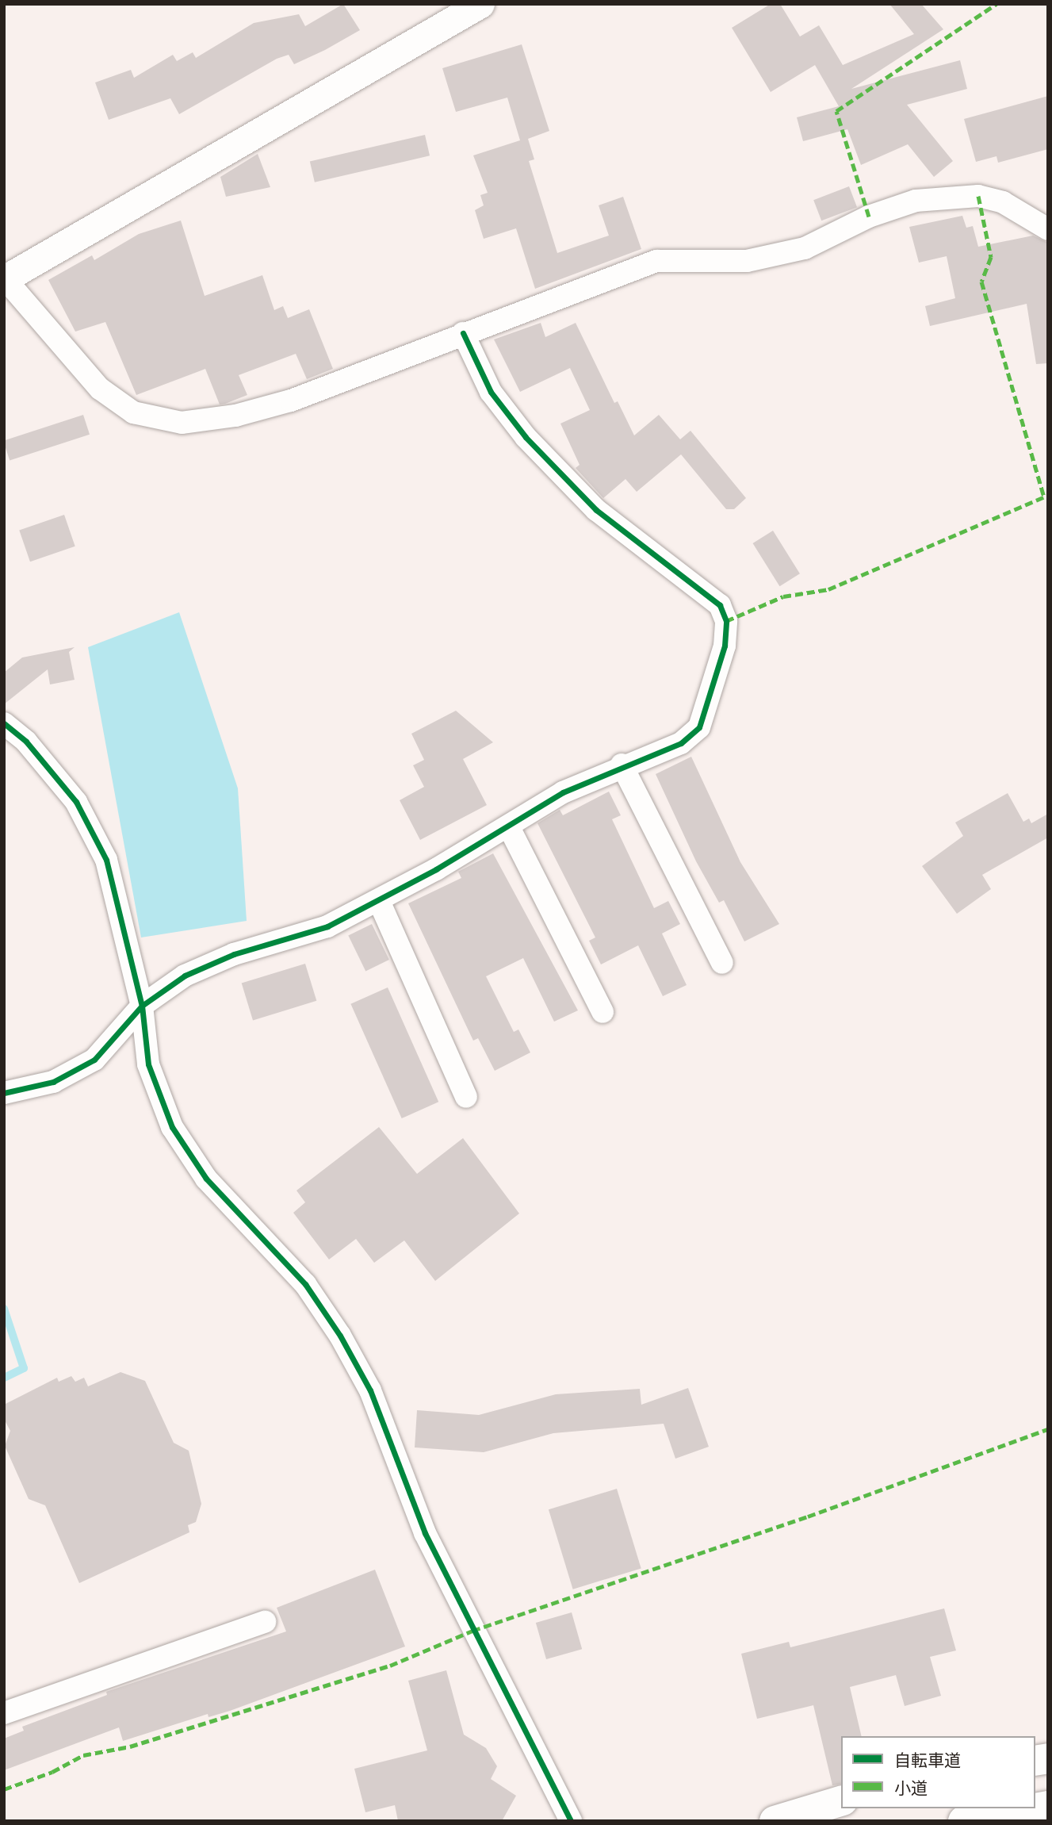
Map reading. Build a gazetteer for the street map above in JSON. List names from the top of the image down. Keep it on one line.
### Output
{"legend":["自転車道","小道"]}
